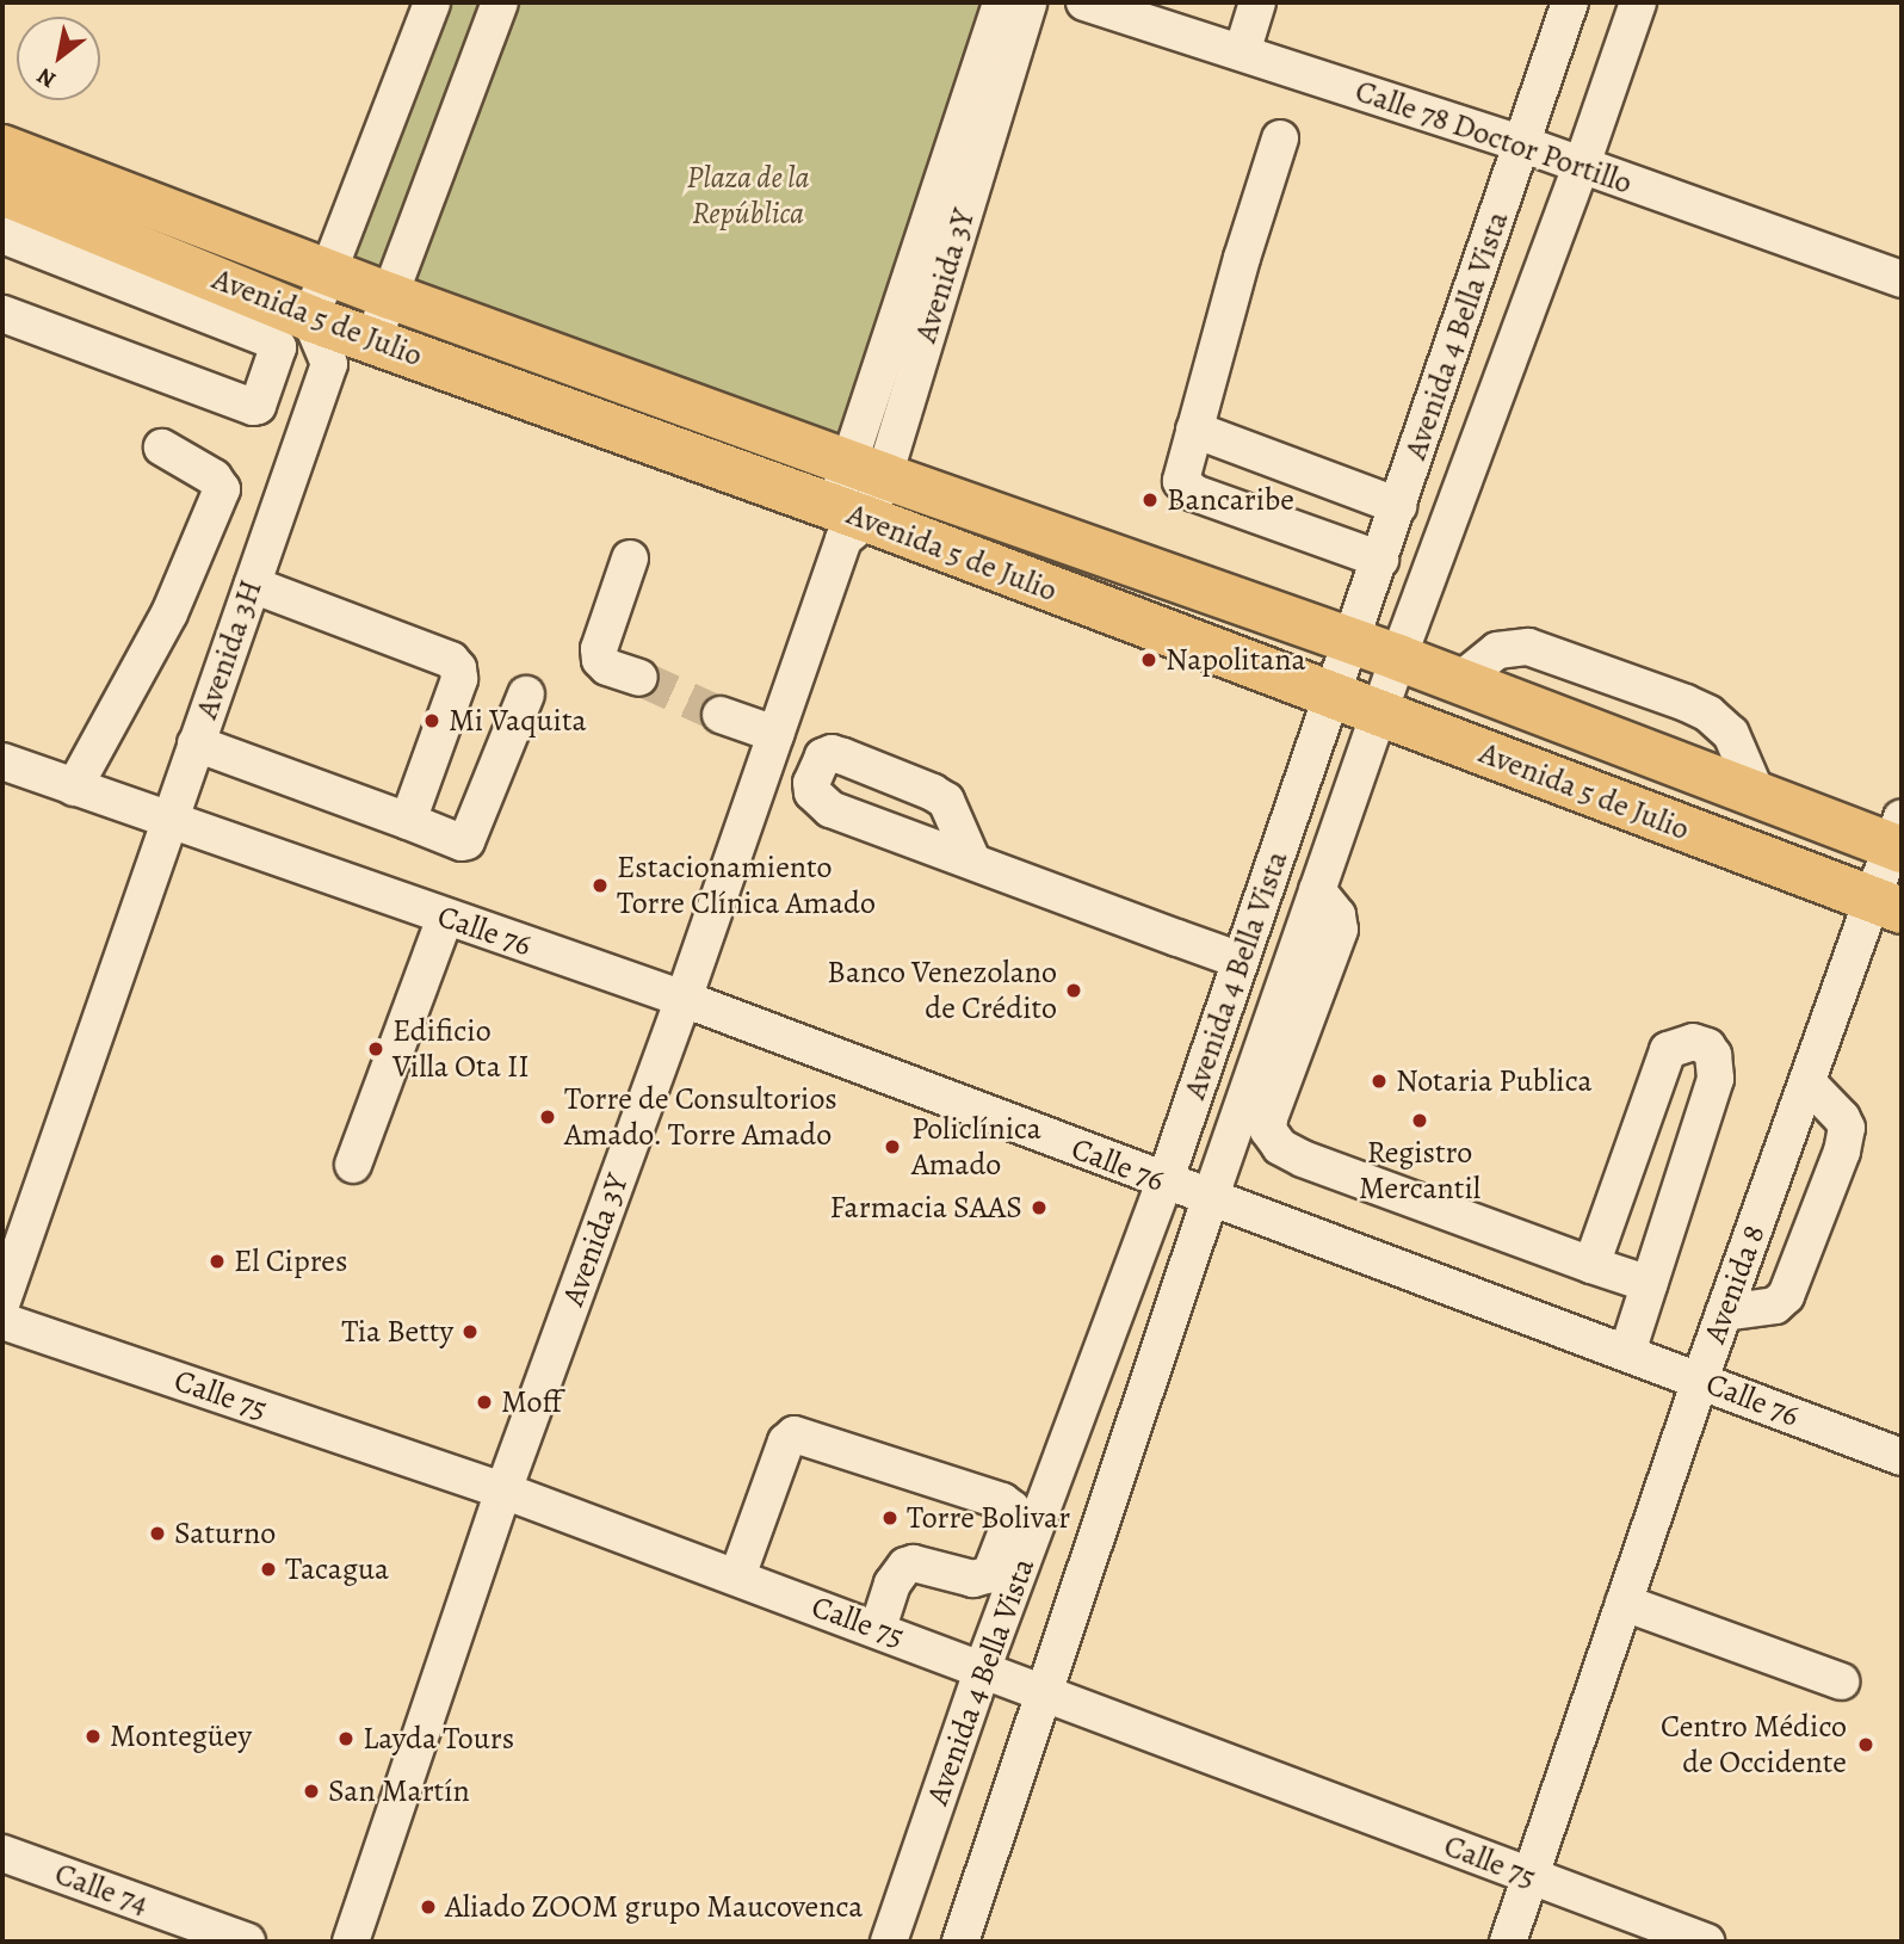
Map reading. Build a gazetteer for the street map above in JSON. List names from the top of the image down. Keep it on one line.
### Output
{"streets":{"main road":["Avenida 5 de Julio"],"street":["Calle 78 Doctor Portillo","Avenida 3Y","Avenida 4 Bella Vista","Avenida 3H","Calle 76","Avenida 8","Calle 75","Calle 74"]},"crossings":[["Calle 78 Doctor Portillo","Avenida 4 Bella Vista"],["Avenida 3Y","Avenida 5 de Julio"],["Avenida 3Y","Calle 76"],["Avenida 3Y","Calle 75"],["Avenida 5 de Julio","Avenida 4 Bella Vista"],["Avenida 5 de Julio","Avenida 8"],["Avenida 4 Bella Vista","Calle 76"],["Avenida 4 Bella Vista","Calle 75"],["Avenida 3H","Calle 76"],["Calle 76","Avenida 8"],["Avenida 8","Calle 75"]],"parks":["Plaza de la República"],"places":["Bancaribe","Napolitana","Mi Vaquita","Estacionamiento Torre Clínica Amado","Banco Venezolano de Crédito","Edificio Villa Ota II","Notaria Publica","Torre de Consultorios Amado. Torre Amado","Registro Mercantil","Policlínica Amado","Farmacia SAAS","El Cipres","Tia Betty","Moff","Torre Bolivar","Saturno","Tacagua","Montegüey","Layda Tours","Centro Médico de Occidente","San Martín","Aliado ZOOM grupo Maucovenca"],"north":"bottom left"}
